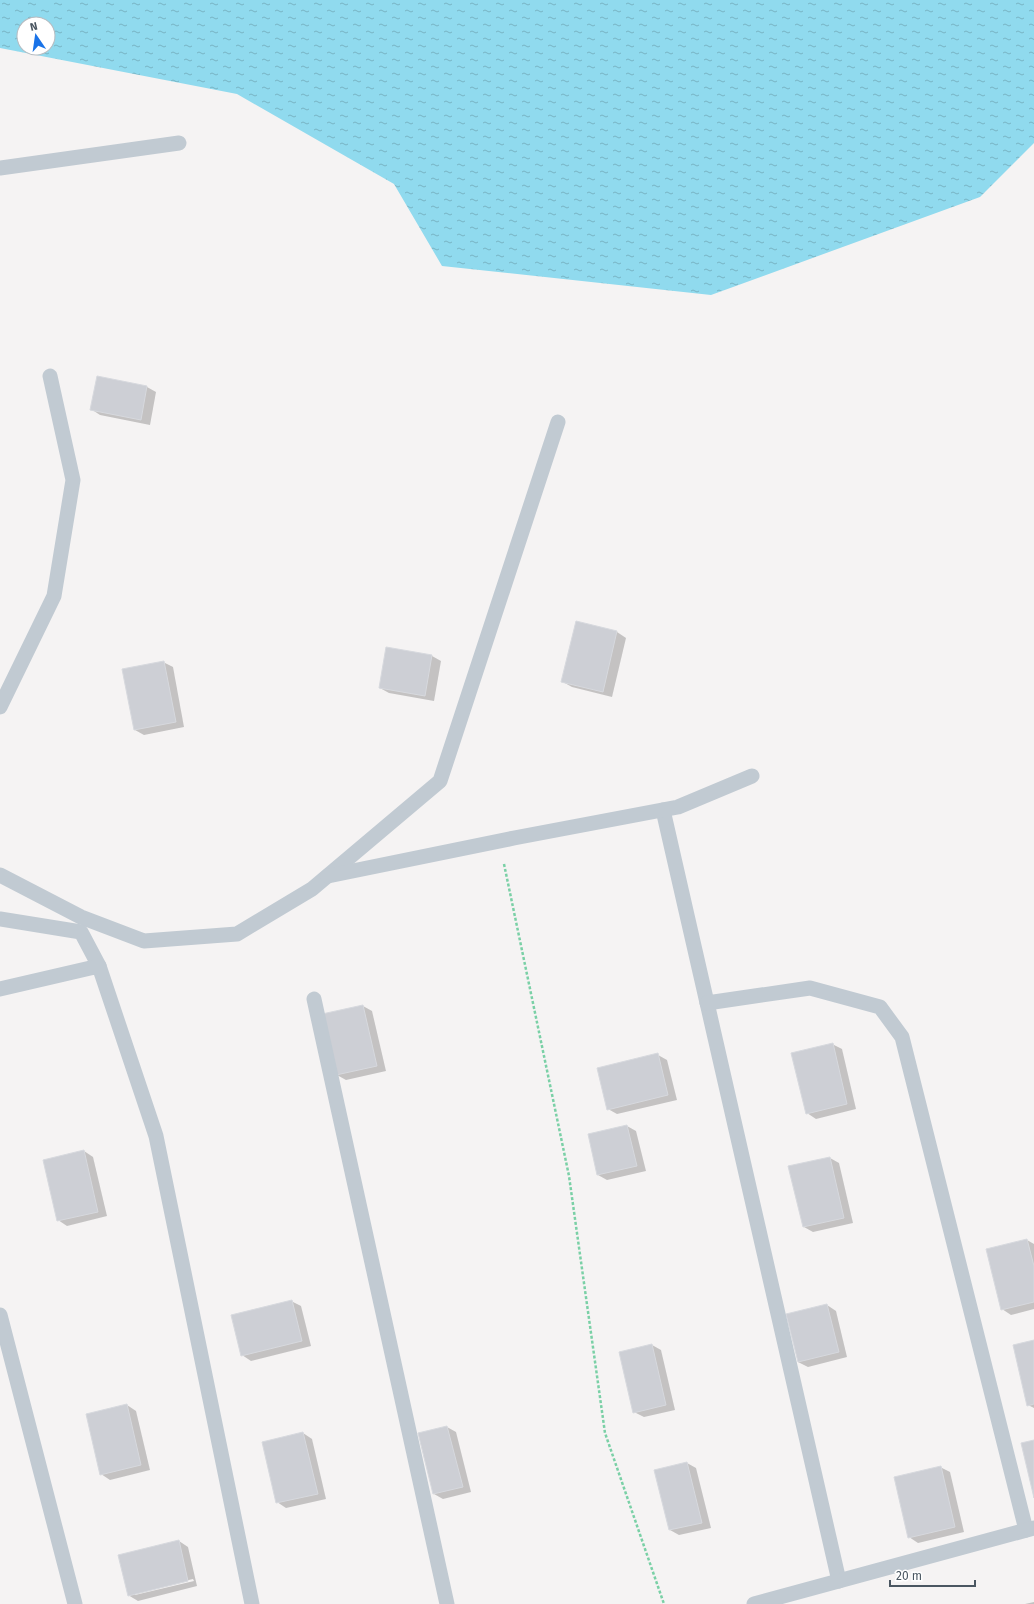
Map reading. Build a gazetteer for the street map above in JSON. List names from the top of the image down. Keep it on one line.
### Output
{"scale_bar":"20 m","north":"top"}
